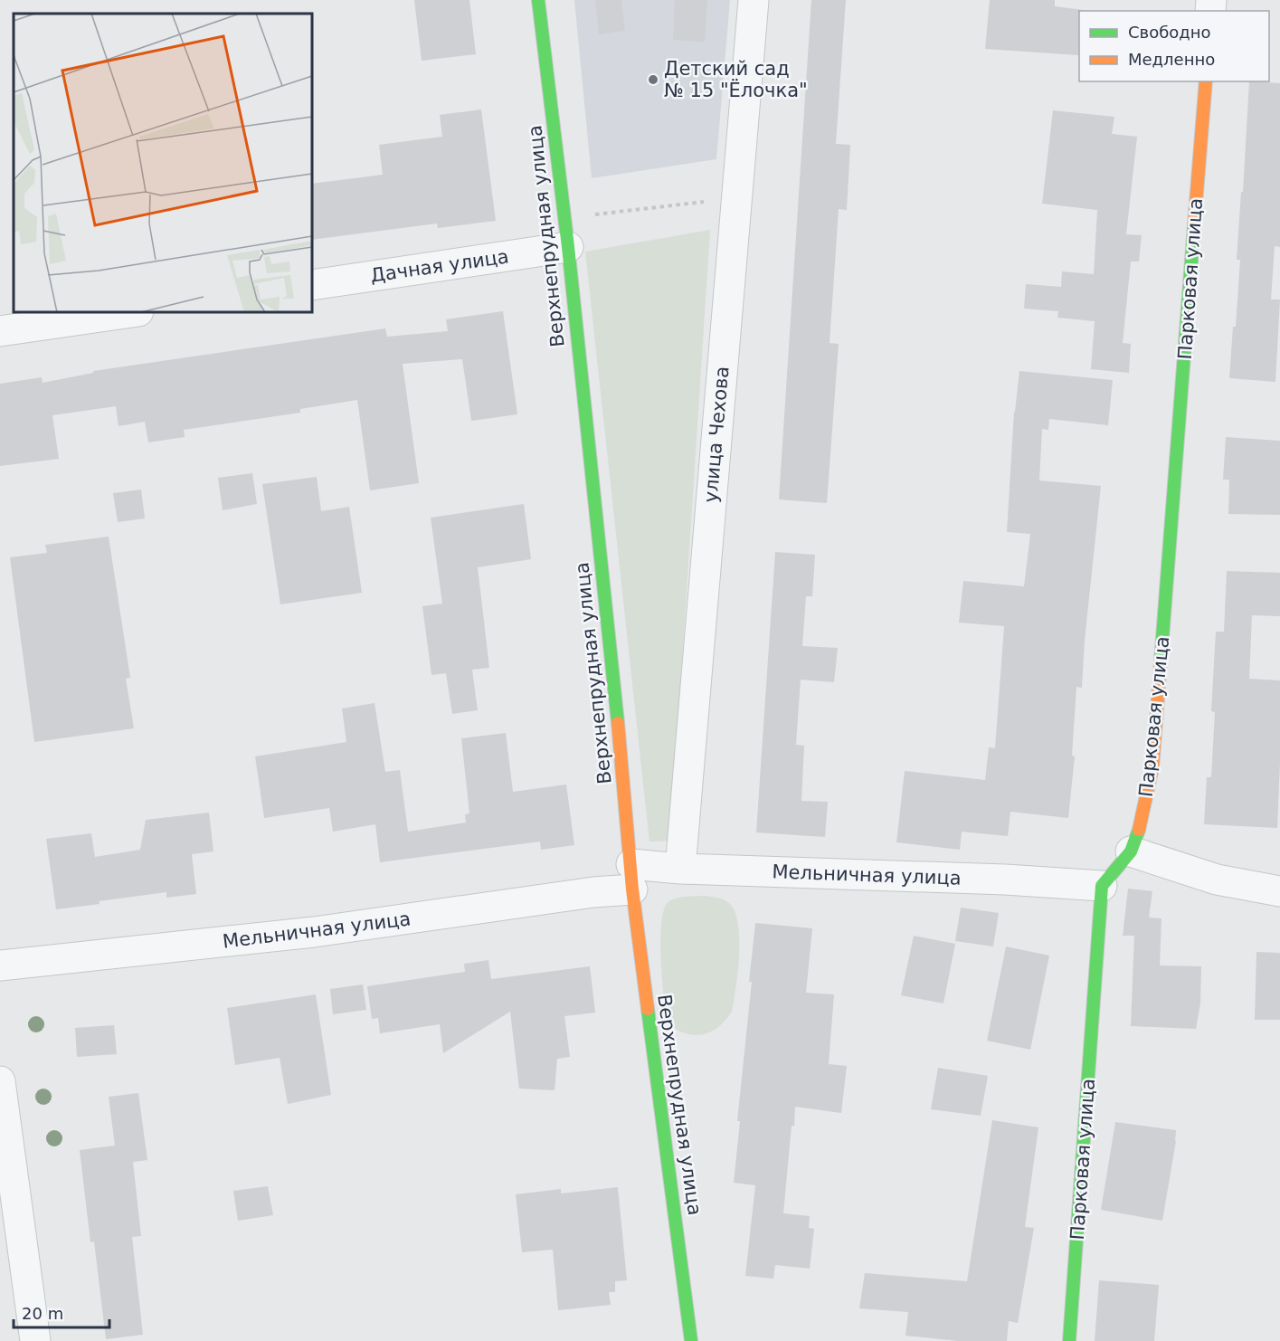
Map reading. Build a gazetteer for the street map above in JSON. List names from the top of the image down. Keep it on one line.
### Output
{"streets":{"street":["Верхнепрудная улица","Дачная улица","Парковая улица","улица Чехова","Мельничная улица"]},"crossings":[["Верхнепрудная улица","Дачная улица"],["Верхнепрудная улица","Мельничная улица"],["Парковая улица","Мельничная улица"],["улица Чехова","Мельничная улица"]],"places":["Детский сад № 15 \"Ёлочка\""],"legend":["Свободно","Медленно"],"scale_bar":"20 m"}
